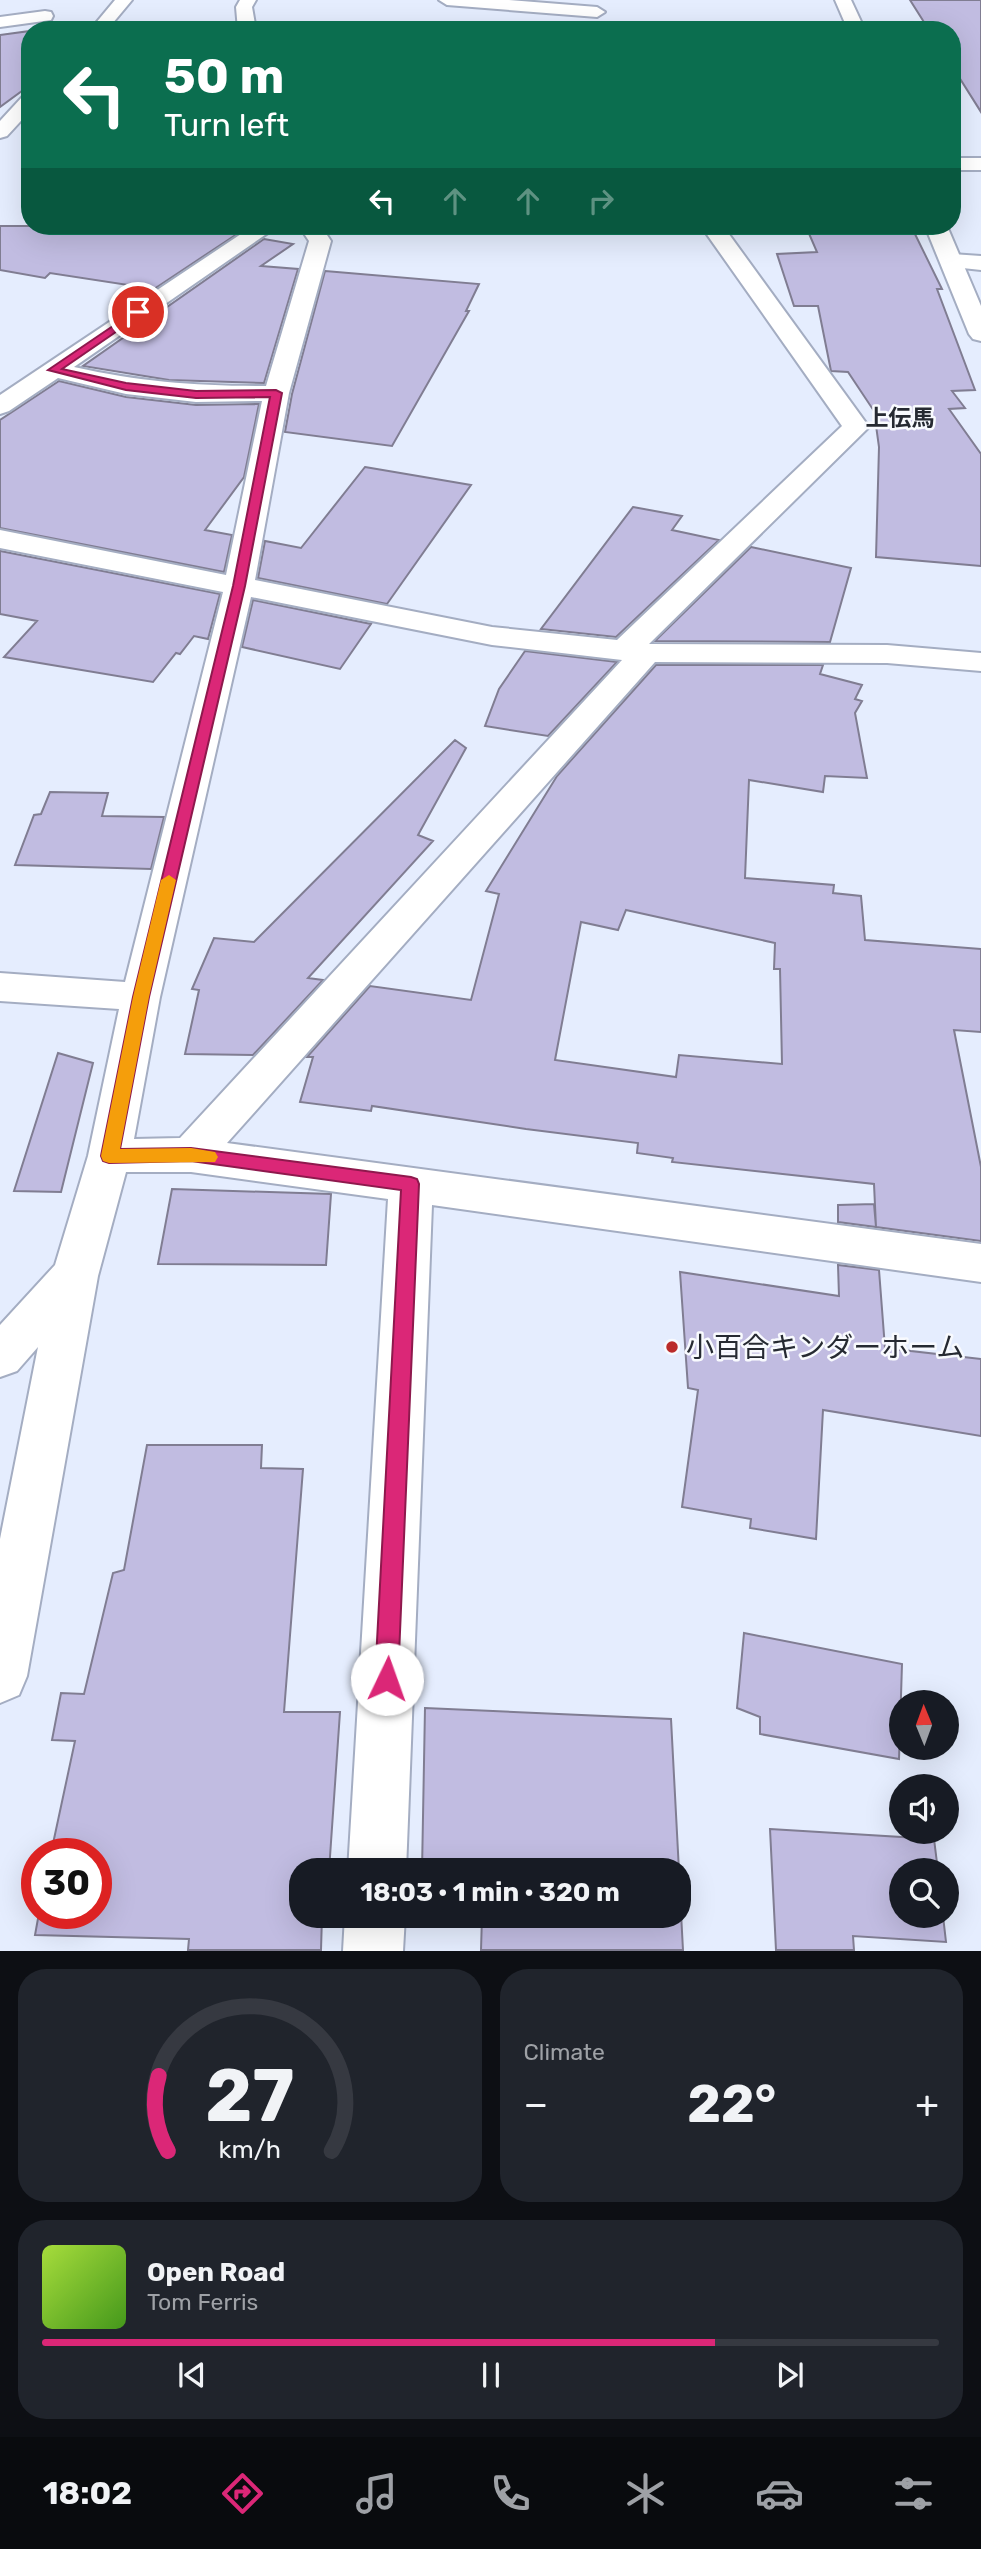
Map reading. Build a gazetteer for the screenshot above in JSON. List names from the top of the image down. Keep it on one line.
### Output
{"districts":["上伝馬"],"places":["小百合キンダーホーム"],"north":"top","page":{"turn":["50 m","Turn left"],"limit":"30","trip":"18:03 · 1 min · 320 m","tile":"Climate","heat":["−","22°","+"],"song":["Open Road","Tom Ferris"],"tabs":"18:02","gauge":["27","km/h"]}}
